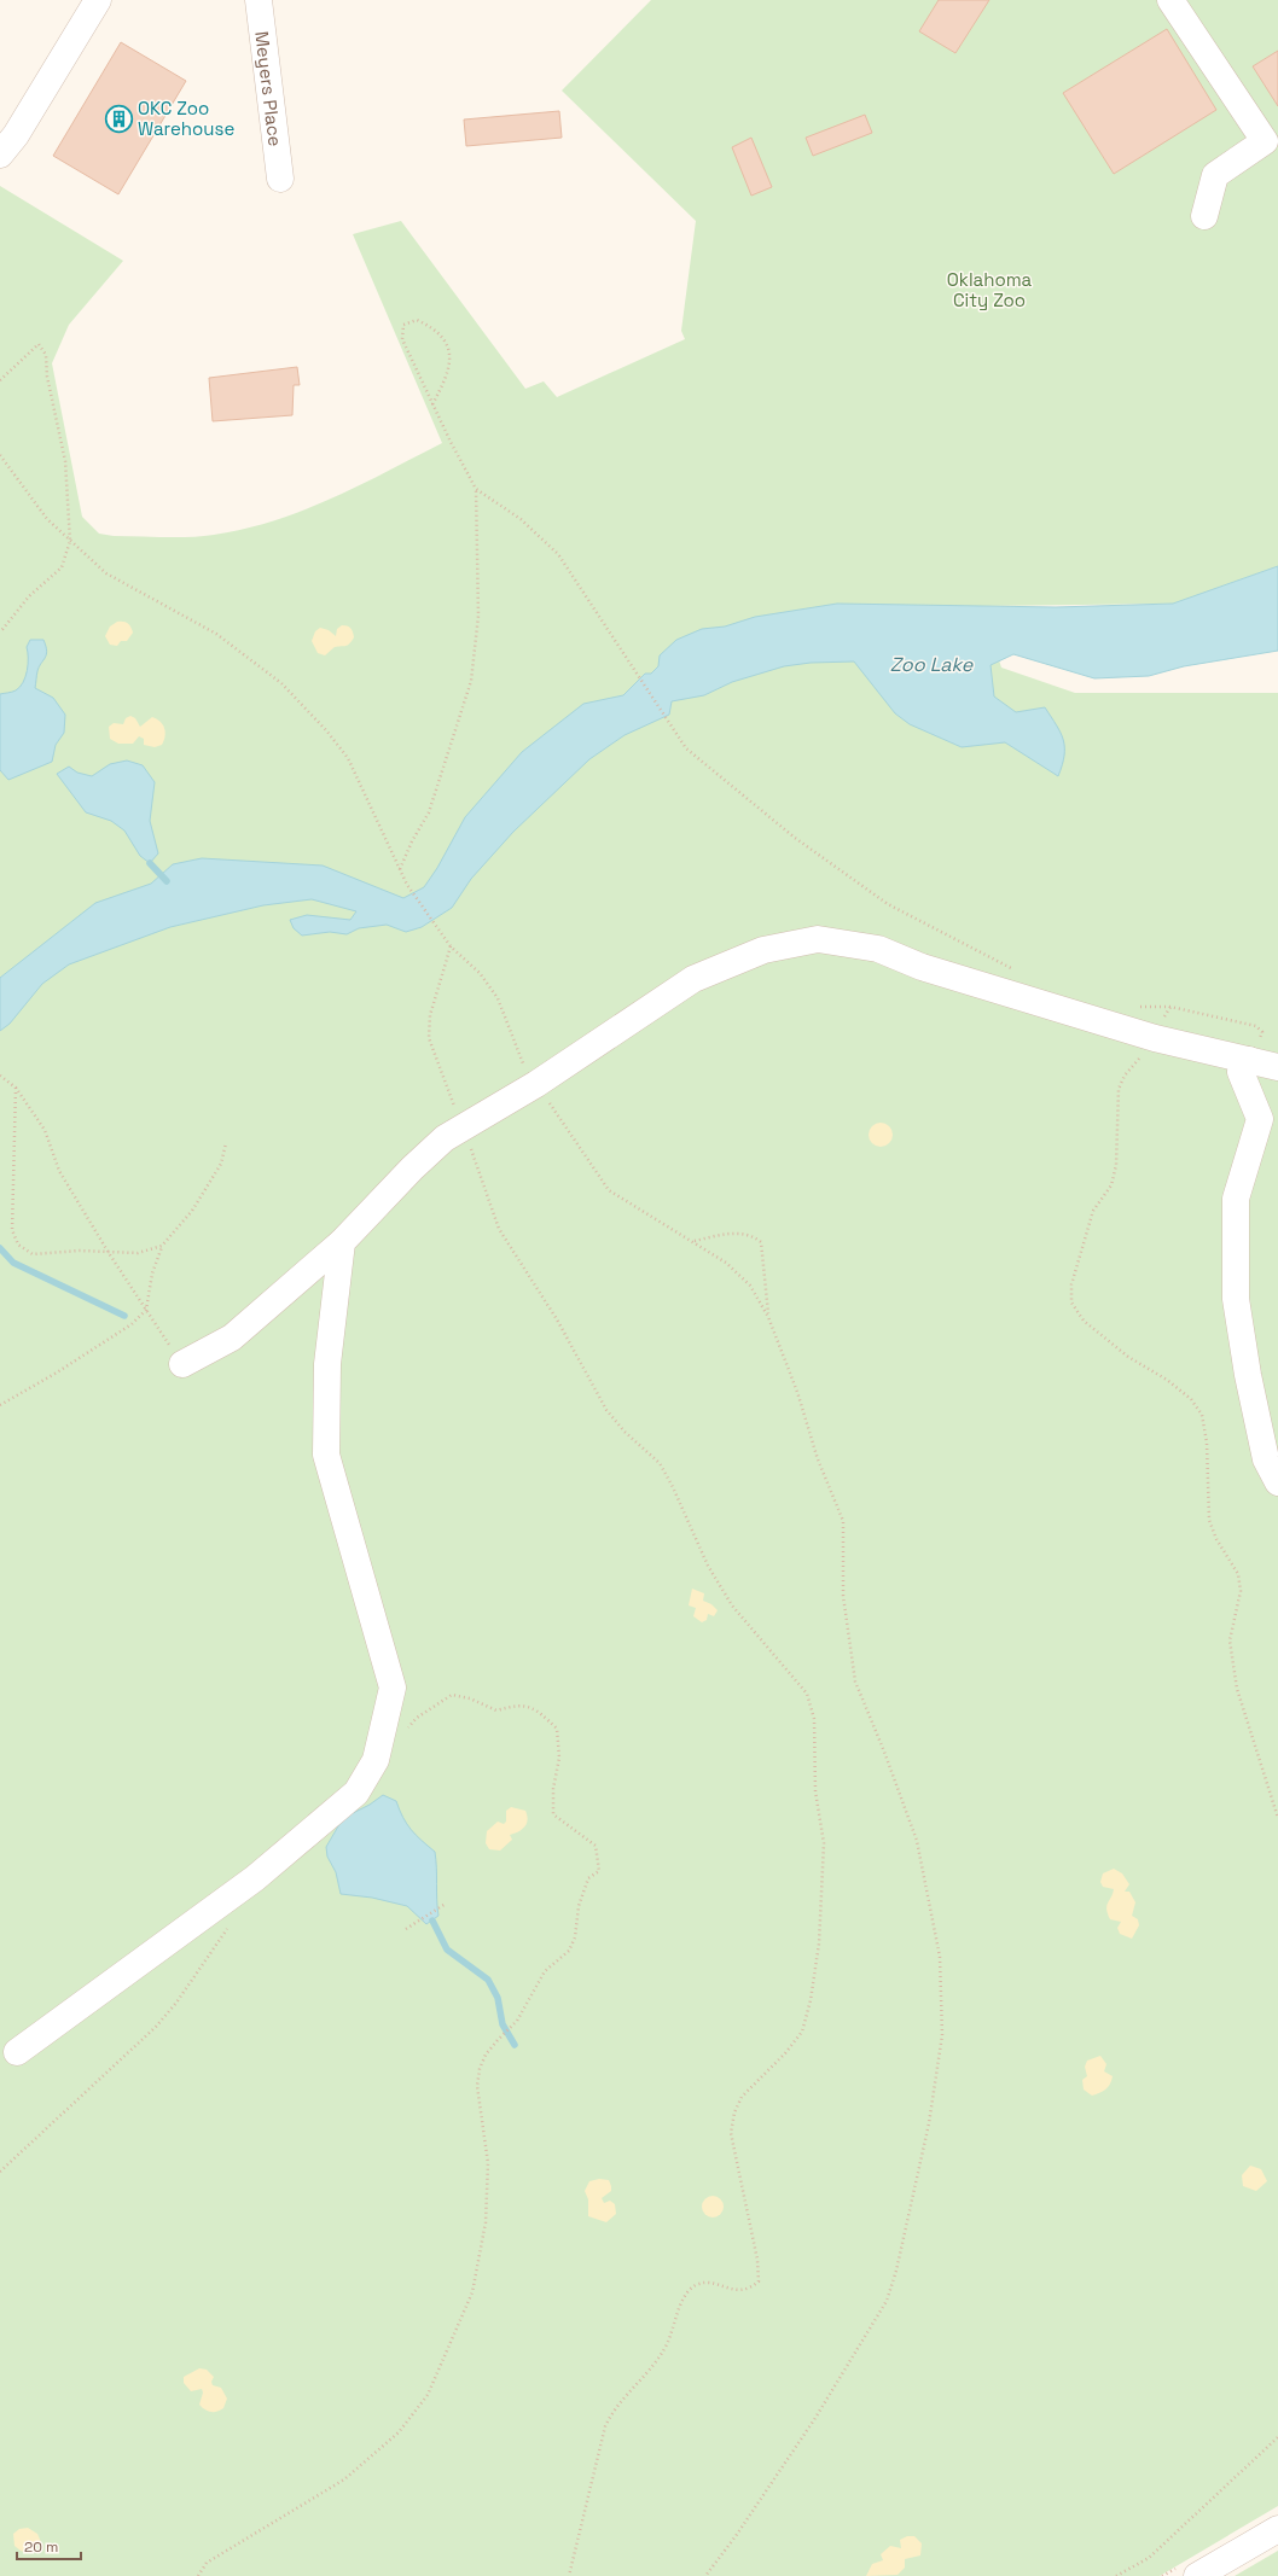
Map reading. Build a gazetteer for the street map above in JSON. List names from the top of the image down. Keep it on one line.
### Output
{"streets":{"street":["Meyers Place"]},"water":["Zoo Lake"],"parks":["Oklahoma City Zoo"],"places":{"building":["OKC Zoo Warehouse"]},"scale_bar":"20 m"}
